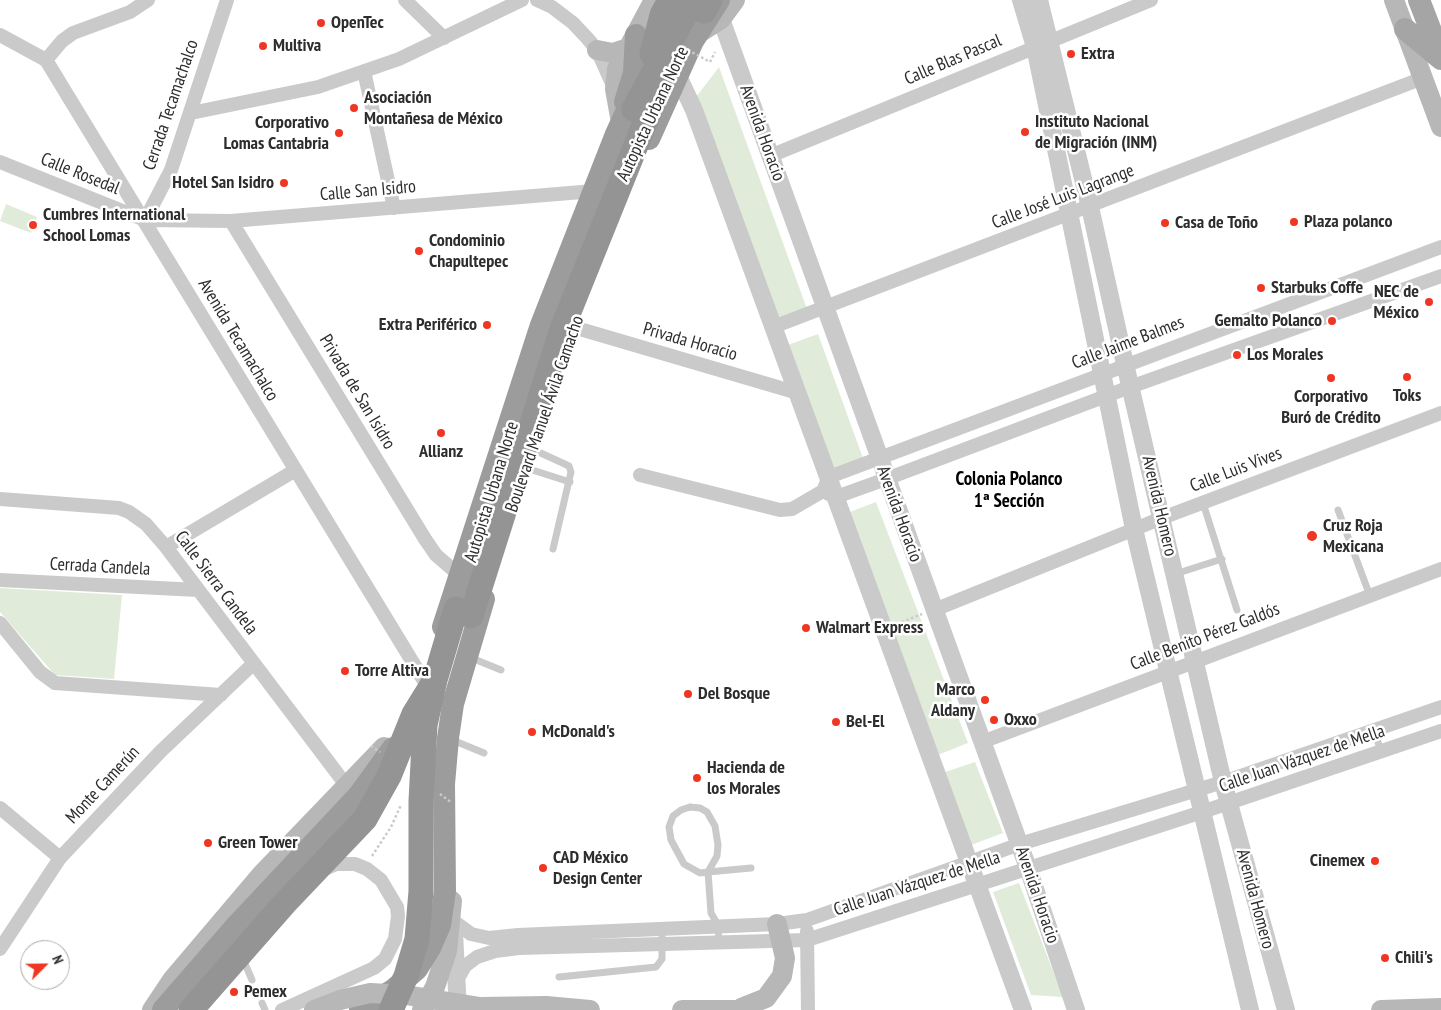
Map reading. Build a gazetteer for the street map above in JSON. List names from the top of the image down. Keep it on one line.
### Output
{"streets":{"highway":["Autopista Urbana Norte","Boulevard Manuel Ávila Camacho"],"street":["Calle Blas Pascal","Cerrada Tecamachalco","Avenida Horacio","Calle Rosedal","Calle San Isidro","Calle José Luis Lagrange","Avenida Tecamachalco","Privada Horacio","Calle Jaime Balmes","Privada de San Isidro","Calle Luis Vives","Avenida Homero","Cerrada Candela","Calle Sierra Candela","Calle Benito Pérez Galdós","Calle Juan Vázquez de Mella","Monte Camerún"]},"crossings":[["Calle Blas Pascal","Avenida Horacio"],["Calle Blas Pascal","Avenida Homero"],["Cerrada Tecamachalco","Calle Rosedal"],["Cerrada Tecamachalco","Calle San Isidro"],["Cerrada Tecamachalco","Avenida Tecamachalco"],["Autopista Urbana Norte","Avenida Horacio"],["Autopista Urbana Norte","Avenida Tecamachalco"],["Autopista Urbana Norte","Boulevard Manuel Ávila Camacho"],["Avenida Horacio","Calle José Luis Lagrange"],["Avenida Horacio","Calle Jaime Balmes"],["Avenida Horacio","Boulevard Manuel Ávila Camacho"],["Avenida Horacio","Calle Luis Vives"],["Avenida Horacio","Calle Benito Pérez Galdós"],["Avenida Horacio","Calle Juan Vázquez de Mella"],["Calle Rosedal","Calle San Isidro"],["Calle Rosedal","Avenida Tecamachalco"],["Calle San Isidro","Avenida Tecamachalco"],["Calle San Isidro","Privada de San Isidro"],["Calle San Isidro","Boulevard Manuel Ávila Camacho"],["Calle José Luis Lagrange","Avenida Homero"],["Avenida Tecamachalco","Boulevard Manuel Ávila Camacho"],["Privada Horacio","Boulevard Manuel Ávila Camacho"],["Calle Jaime Balmes","Avenida Homero"],["Privada de San Isidro","Boulevard Manuel Ávila Camacho"],["Boulevard Manuel Ávila Camacho","Calle Sierra Candela"],["Boulevard Manuel Ávila Camacho","Calle Juan Vázquez de Mella"],["Calle Luis Vives","Avenida Homero"],["Avenida Homero","Calle Benito Pérez Galdós"],["Avenida Homero","Calle Juan Vázquez de Mella"],["Cerrada Candela","Calle Sierra Candela"],["Calle Sierra Candela","Monte Camerún"]],"districts":["Colonia Polanco 1ª Sección"],"places":["OpenTec","Multiva","Extra","Asociación Montañesa de México","Instituto Nacional de Migración (INM)","Corporativo Lomas Cantabria","Hotel San Isidro","Plaza polanco","Casa de Toño","Cumbres International School Lomas","Condominio Chapultepec","Starbuks Coffe","NEC de México","Gemalto Polanco","Extra Periférico","Los Morales","Toks","Corporativo Buró de Crédito","Allianz","Cruz Roja Mexicana","Walmart Express","Torre Altiva","Del Bosque","Marco Aldany","Oxxo","Bel-El","McDonald's","Hacienda de los Morales","Green Tower","Cinemex","CAD México Design Center","Chili's","Pemex"],"north":"top right"}
